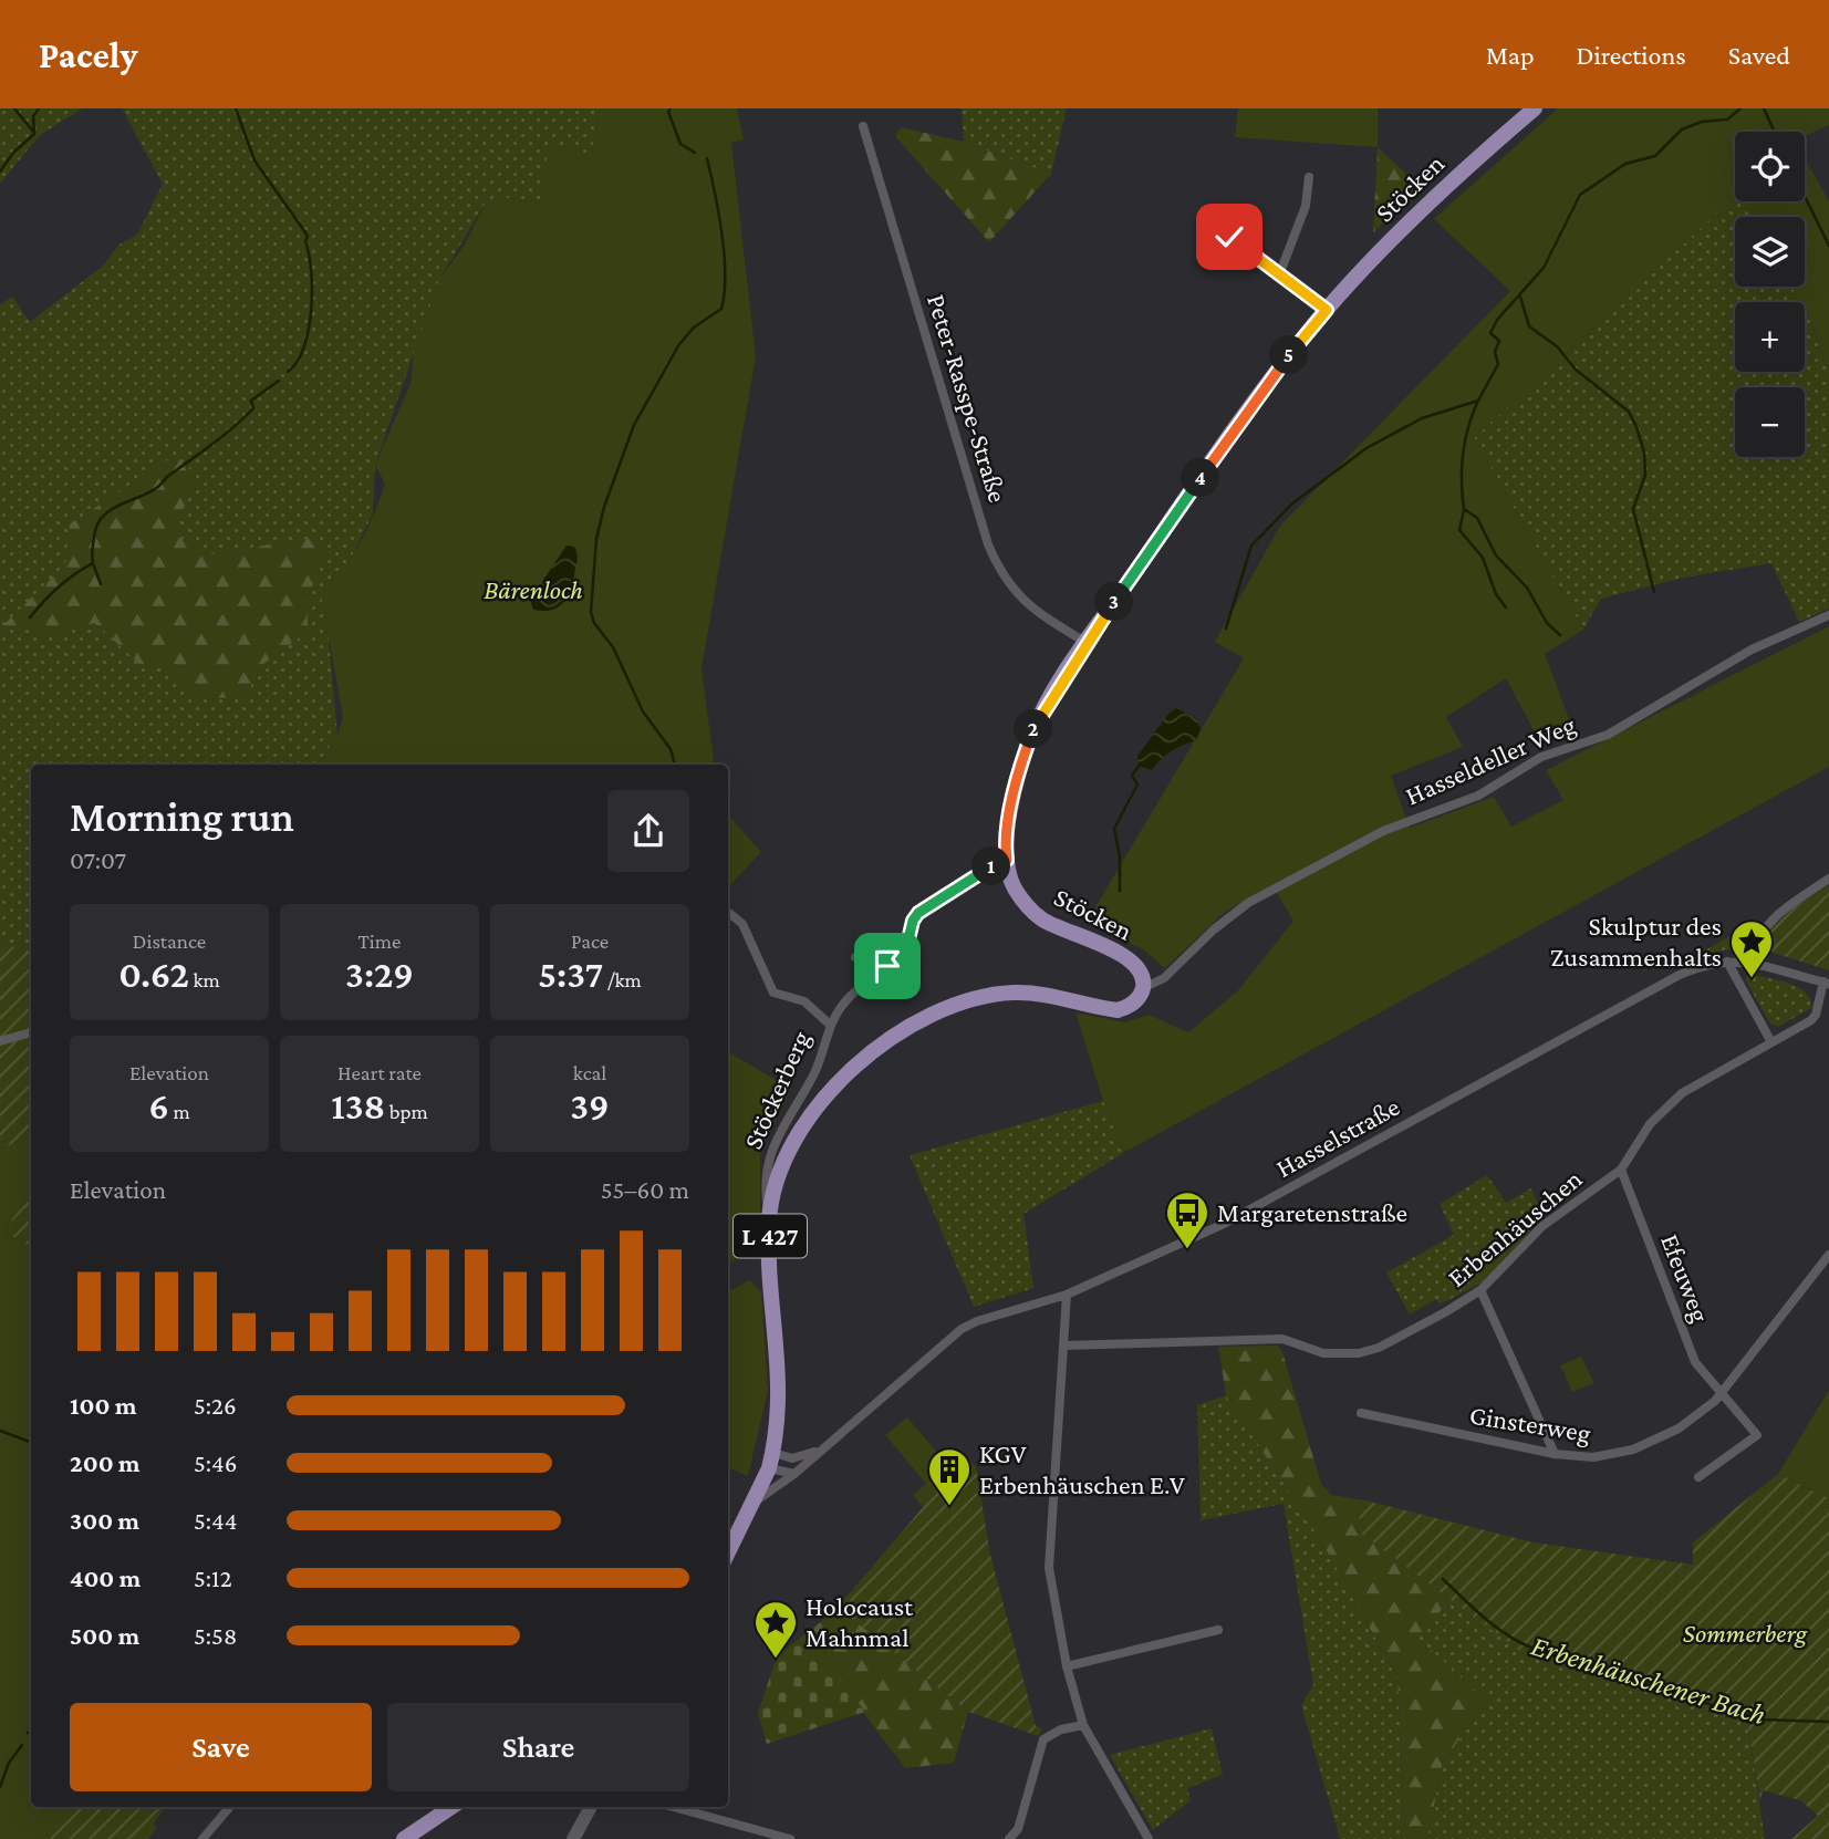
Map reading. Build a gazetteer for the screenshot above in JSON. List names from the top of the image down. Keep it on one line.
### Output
{"streets":{"main road":["Stöcken","L 427"],"street":["Peter-Rasspe-Straße","Hasseldeller Weg","Stöckerberg","Hasselstraße","Erbenhäuschen","Efeuweg","Ginsterweg"]},"crossings":[["Stöcken","Peter-Rasspe-Straße"],["Stöcken","Hasseldeller Weg"],["Stöcken","L 427"],["Hasseldeller Weg","L 427"],["Stöckerberg","L 427"],["Hasselstraße","Erbenhäuschen"],["Hasselstraße","L 427"],["Erbenhäuschen","Efeuweg"],["Efeuweg","Ginsterweg"]],"water":["Erbenhäuschener Bach"],"parks":["Bärenloch","Sommerberg"],"places":{"place":["Skulptur des Zusammenhalts","Holocaust Mahnmal"],"bus stop":["Margaretenstraße"],"building":["KGV Erbenhäuschen E.V"]},"page":{"header":"Pacely","nav":["Map","Directions","Saved"],"map_buttons":["+","−"],"pins":["5","4","3","2","1"],"heading":["Morning run","07:07"],"stats":[["Distance","0.62 km"],["Time","3:29"],["Pace","5:37 /km"],["Elevation","6 m"],["Heart rate","138 bpm"],["kcal","39"]],"chart":["Elevation","55–60 m"],"list":[{"name":"100 m","note":"5:26"},{"name":"200 m","note":"5:46"},{"name":"300 m","note":"5:44"},{"name":"400 m","note":"5:12"},{"name":"500 m","note":"5:58"}],"buttons":["Save","Share"]}}
